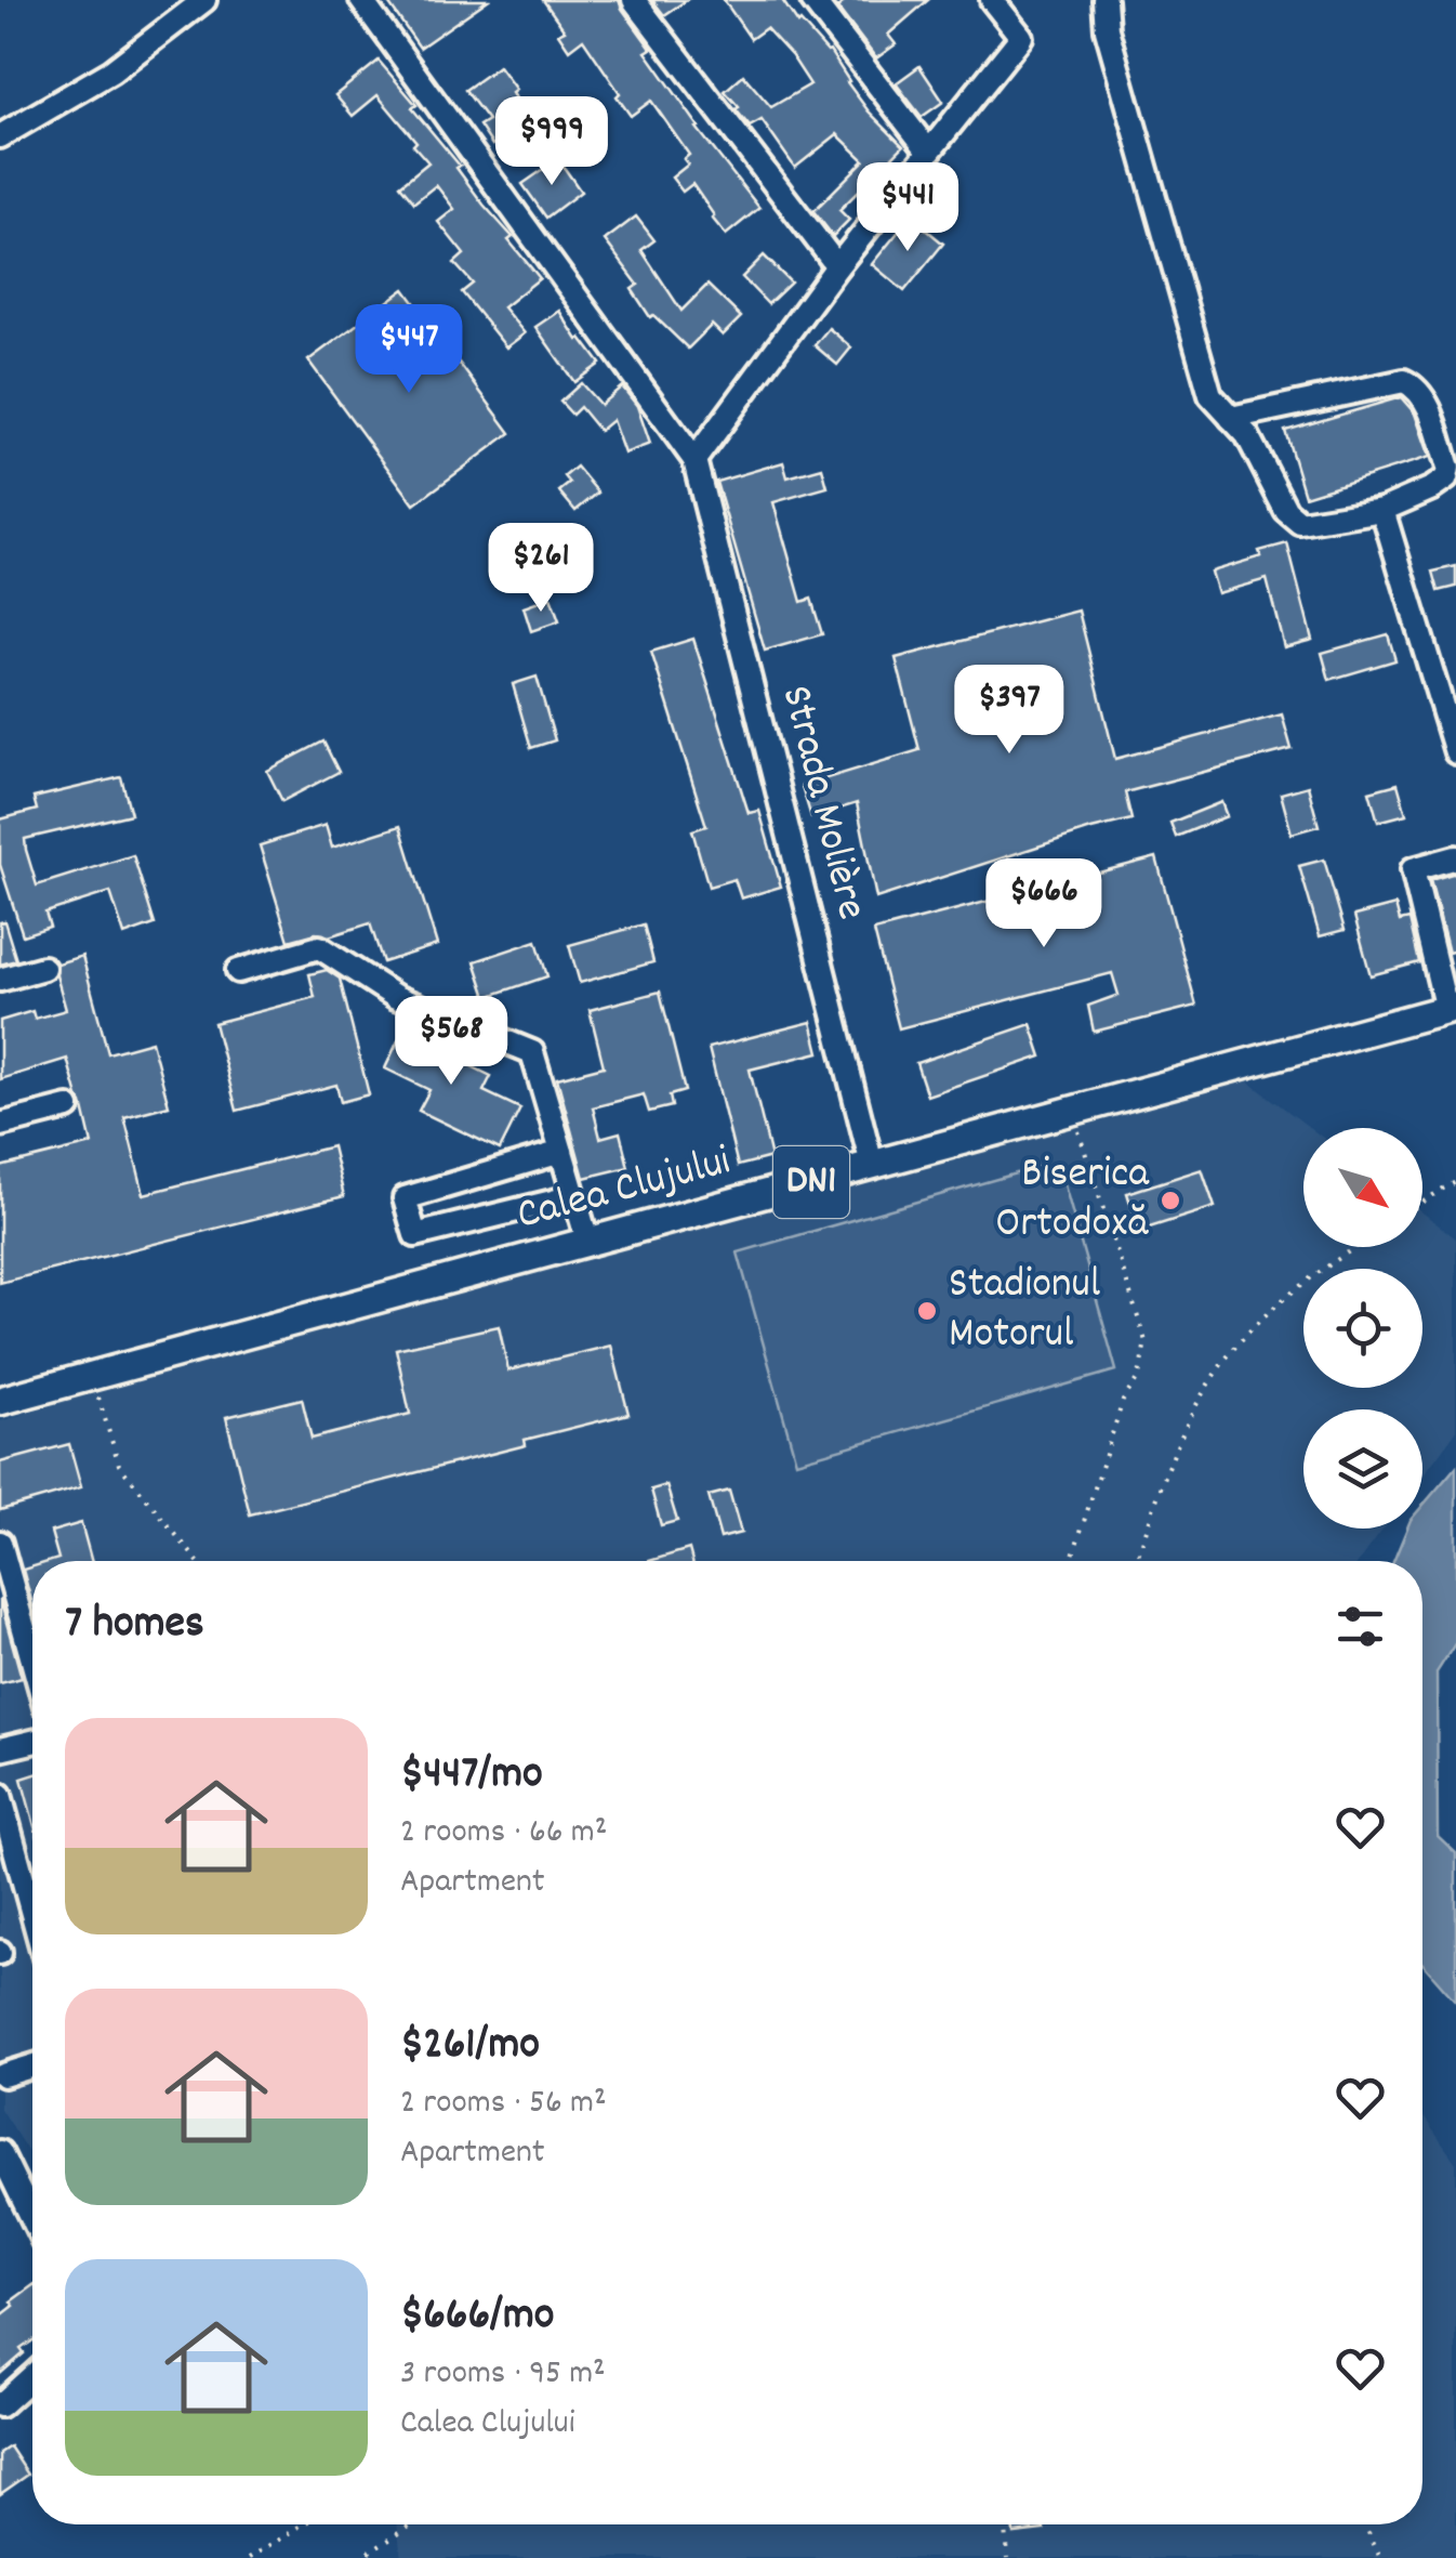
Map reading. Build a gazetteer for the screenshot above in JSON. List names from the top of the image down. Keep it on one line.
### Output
{"streets":{"main road":["DN1","Calea Clujului"],"street":["Strada Molière"]},"crossings":[["Strada Molière","Calea Clujului"]],"places":["Biserica Ortodoxă","Stadionul Motorul"],"north":"bottom right","page":{"price":["$999","$441","$447","$261","$397","$666","$568"],"heading":"7 homes","list":[{"name":"$447/mo","note":"2 rooms · 66 m² · Apartment"},{"name":"$261/mo","note":"2 rooms · 56 m² · Apartment"},{"name":"$666/mo","note":"3 rooms · 95 m² · Calea Clujului"}]}}
